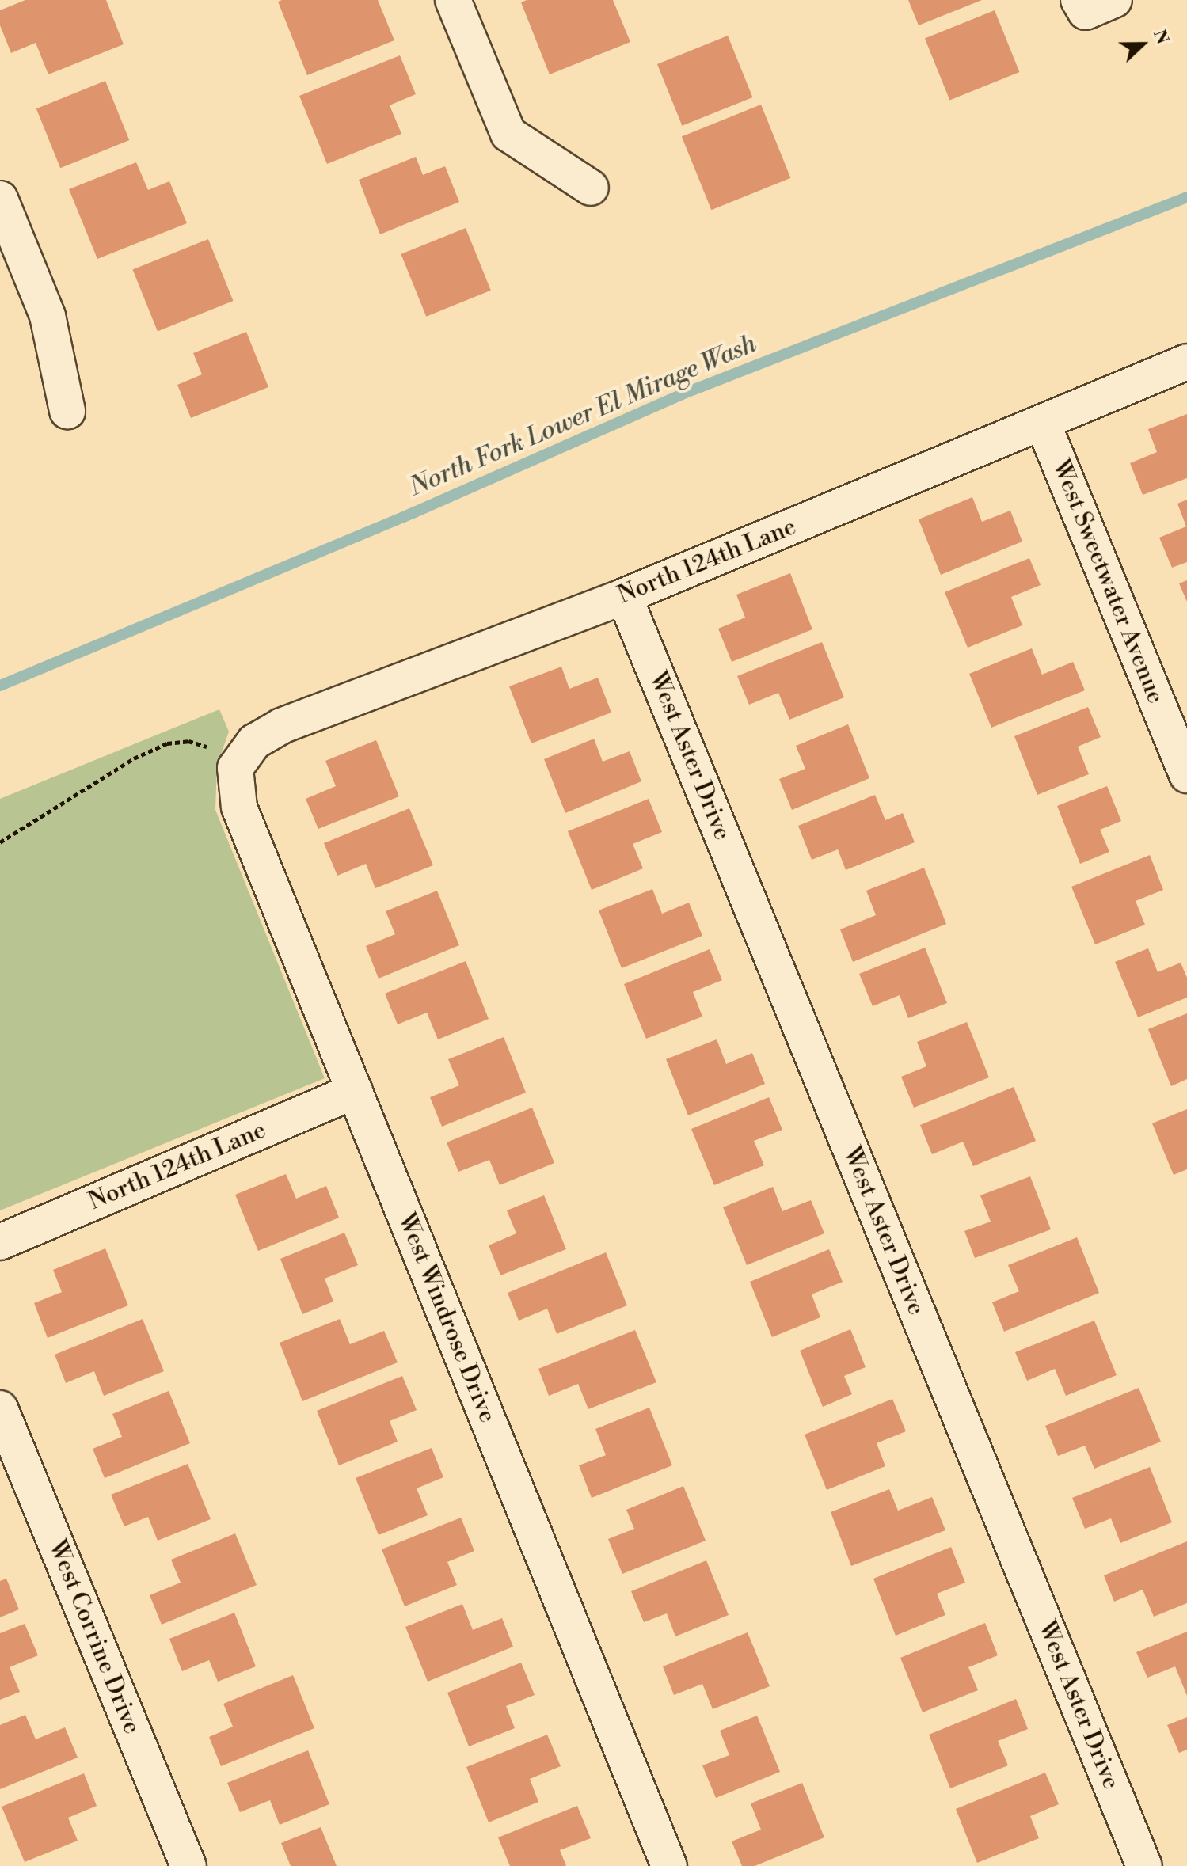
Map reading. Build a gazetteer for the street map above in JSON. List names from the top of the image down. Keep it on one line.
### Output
{"streets":{"street":["North 124th Lane","West Sweetwater Avenue","West Aster Drive","West Windrose Drive","West Corrine Drive"]},"crossings":[["North 124th Lane","West Sweetwater Avenue"],["North 124th Lane","West Aster Drive"],["North 124th Lane","West Windrose Drive"]],"water":["North Fork Lower El Mirage Wash"],"north":"right"}
